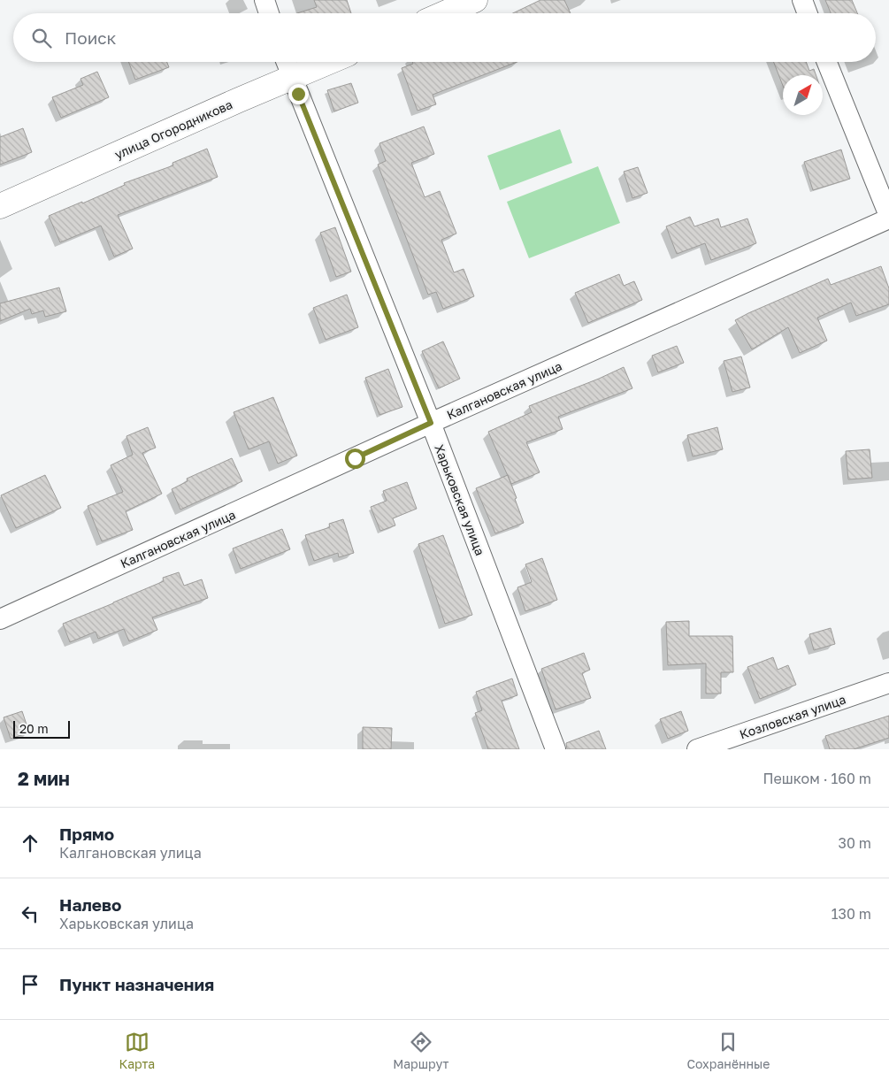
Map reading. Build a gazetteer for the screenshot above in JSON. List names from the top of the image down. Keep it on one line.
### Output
{"streets":{"main road":["улица Огородникова"],"street":["Калгановская улица","Харьковская улица","Козловская улица"]},"crossings":[["улица Огородникова","Харьковская улица"],["Калгановская улица","Харьковская улица"]],"scale_bar":"20 m","north":"top right","page":{"search":"Поиск","scale":"20 m","heading":["2 мин","Пешком · 160 m"],"list":[["Прямо","Калгановская улица","30 m"],["Налево","Харьковская улица","130 m"],"Пункт назначения"],"nav":["Карта","Маршрут","Сохранённые"]}}
